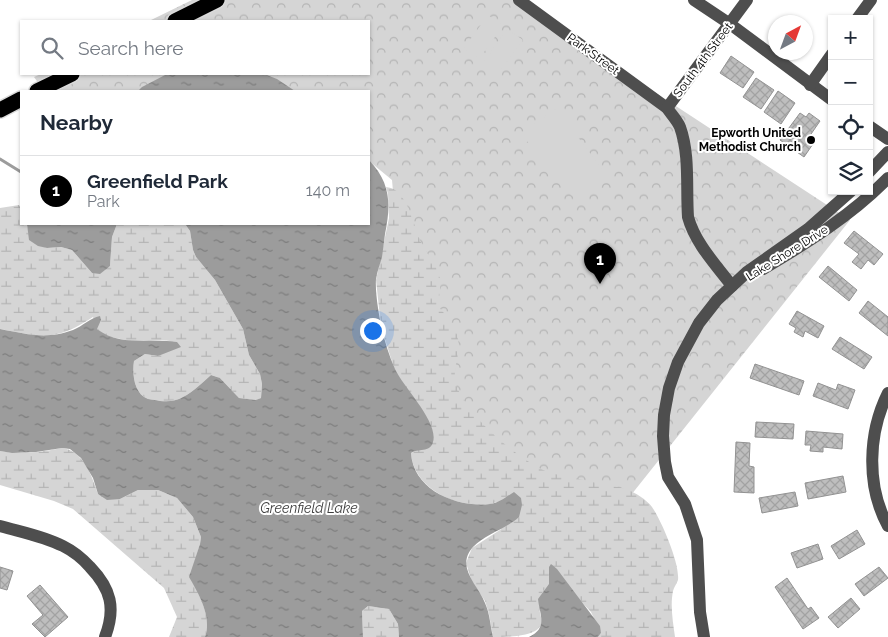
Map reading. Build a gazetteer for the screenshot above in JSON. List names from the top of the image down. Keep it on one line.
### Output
{"streets":{"street":["Park Street","South 4th Street","Lake Shore Drive"]},"crossings":[["Park Street","South 4th Street"],["South 4th Street","Lake Shore Drive"]],"water":["Greenfield Lake"],"places":["Epworth United Methodist Church"],"north":"top right","page":{"map_buttons":["+","−"],"search":"Search here","heading":"Nearby","list":[{"mark":"1","name":"Greenfield Park","note":"Park","value":"140 m"}],"pins":"1"}}
